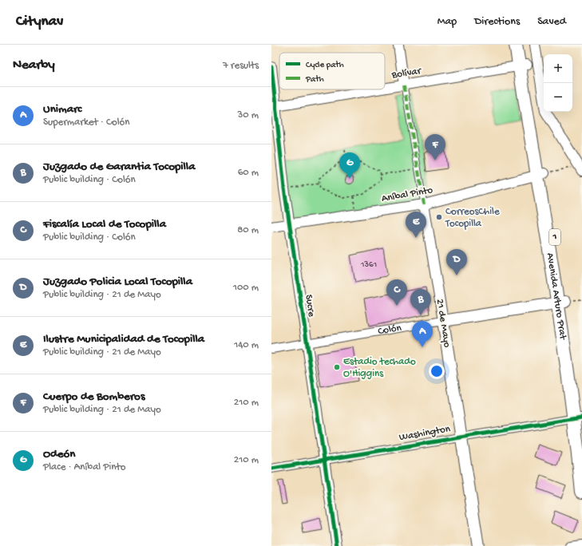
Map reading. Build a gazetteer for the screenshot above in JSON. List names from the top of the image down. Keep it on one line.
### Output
{"streets":{"highway":["1","Avenida Arturo Prat"],"main road":["21 de Mayo","Colón"],"street":["Bolívar","Aníbal Pinto","Sucre","Washington"]},"crossings":[["Bolívar","Avenida Arturo Prat"],["Bolívar","Sucre"],["Bolívar","21 de Mayo"],["Aníbal Pinto","Avenida Arturo Prat"],["Aníbal Pinto","Sucre"],["Aníbal Pinto","21 de Mayo"],["Avenida Arturo Prat","Colón"],["Avenida Arturo Prat","Washington"],["Sucre","Colón"],["Sucre","Washington"],["21 de Mayo","Colón"],["21 de Mayo","Washington"]],"places":["CorreosChile Tocopilla","Estadio techado O'Higgins"],"house_numbers":["1361"],"legend":["Cycle path","Path"],"page":{"header":"Citynav","nav":["Map","Directions","Saved"],"heading":["Nearby","7 results"],"map_buttons":["+","−"],"list":[{"mark":"A","name":"Unimarc","note":"Supermarket · Colón","value":"30 m"},{"mark":"B","name":"Juzgado de Garantia Tocopilla","note":"Public building · Colón","value":"60 m"},{"mark":"C","name":"Fiscalía Local de Tocopilla","note":"Public building · Colón","value":"80 m"},{"mark":"D","name":"Juzgado Policia Local Tocopilla","note":"Public building · 21 de Mayo","value":"100 m"},{"mark":"E","name":"Ilustre Municipalidad de Tocopilla","note":"Public building · 21 de Mayo","value":"140 m"},{"mark":"F","name":"Cuerpo de Bomberos","note":"Public building · 21 de Mayo","value":"210 m"},{"mark":"G","name":"Odeón","note":"Place · Aníbal Pinto","value":"210 m"}],"pins":["F","G","E","D","C","B","A"]}}
